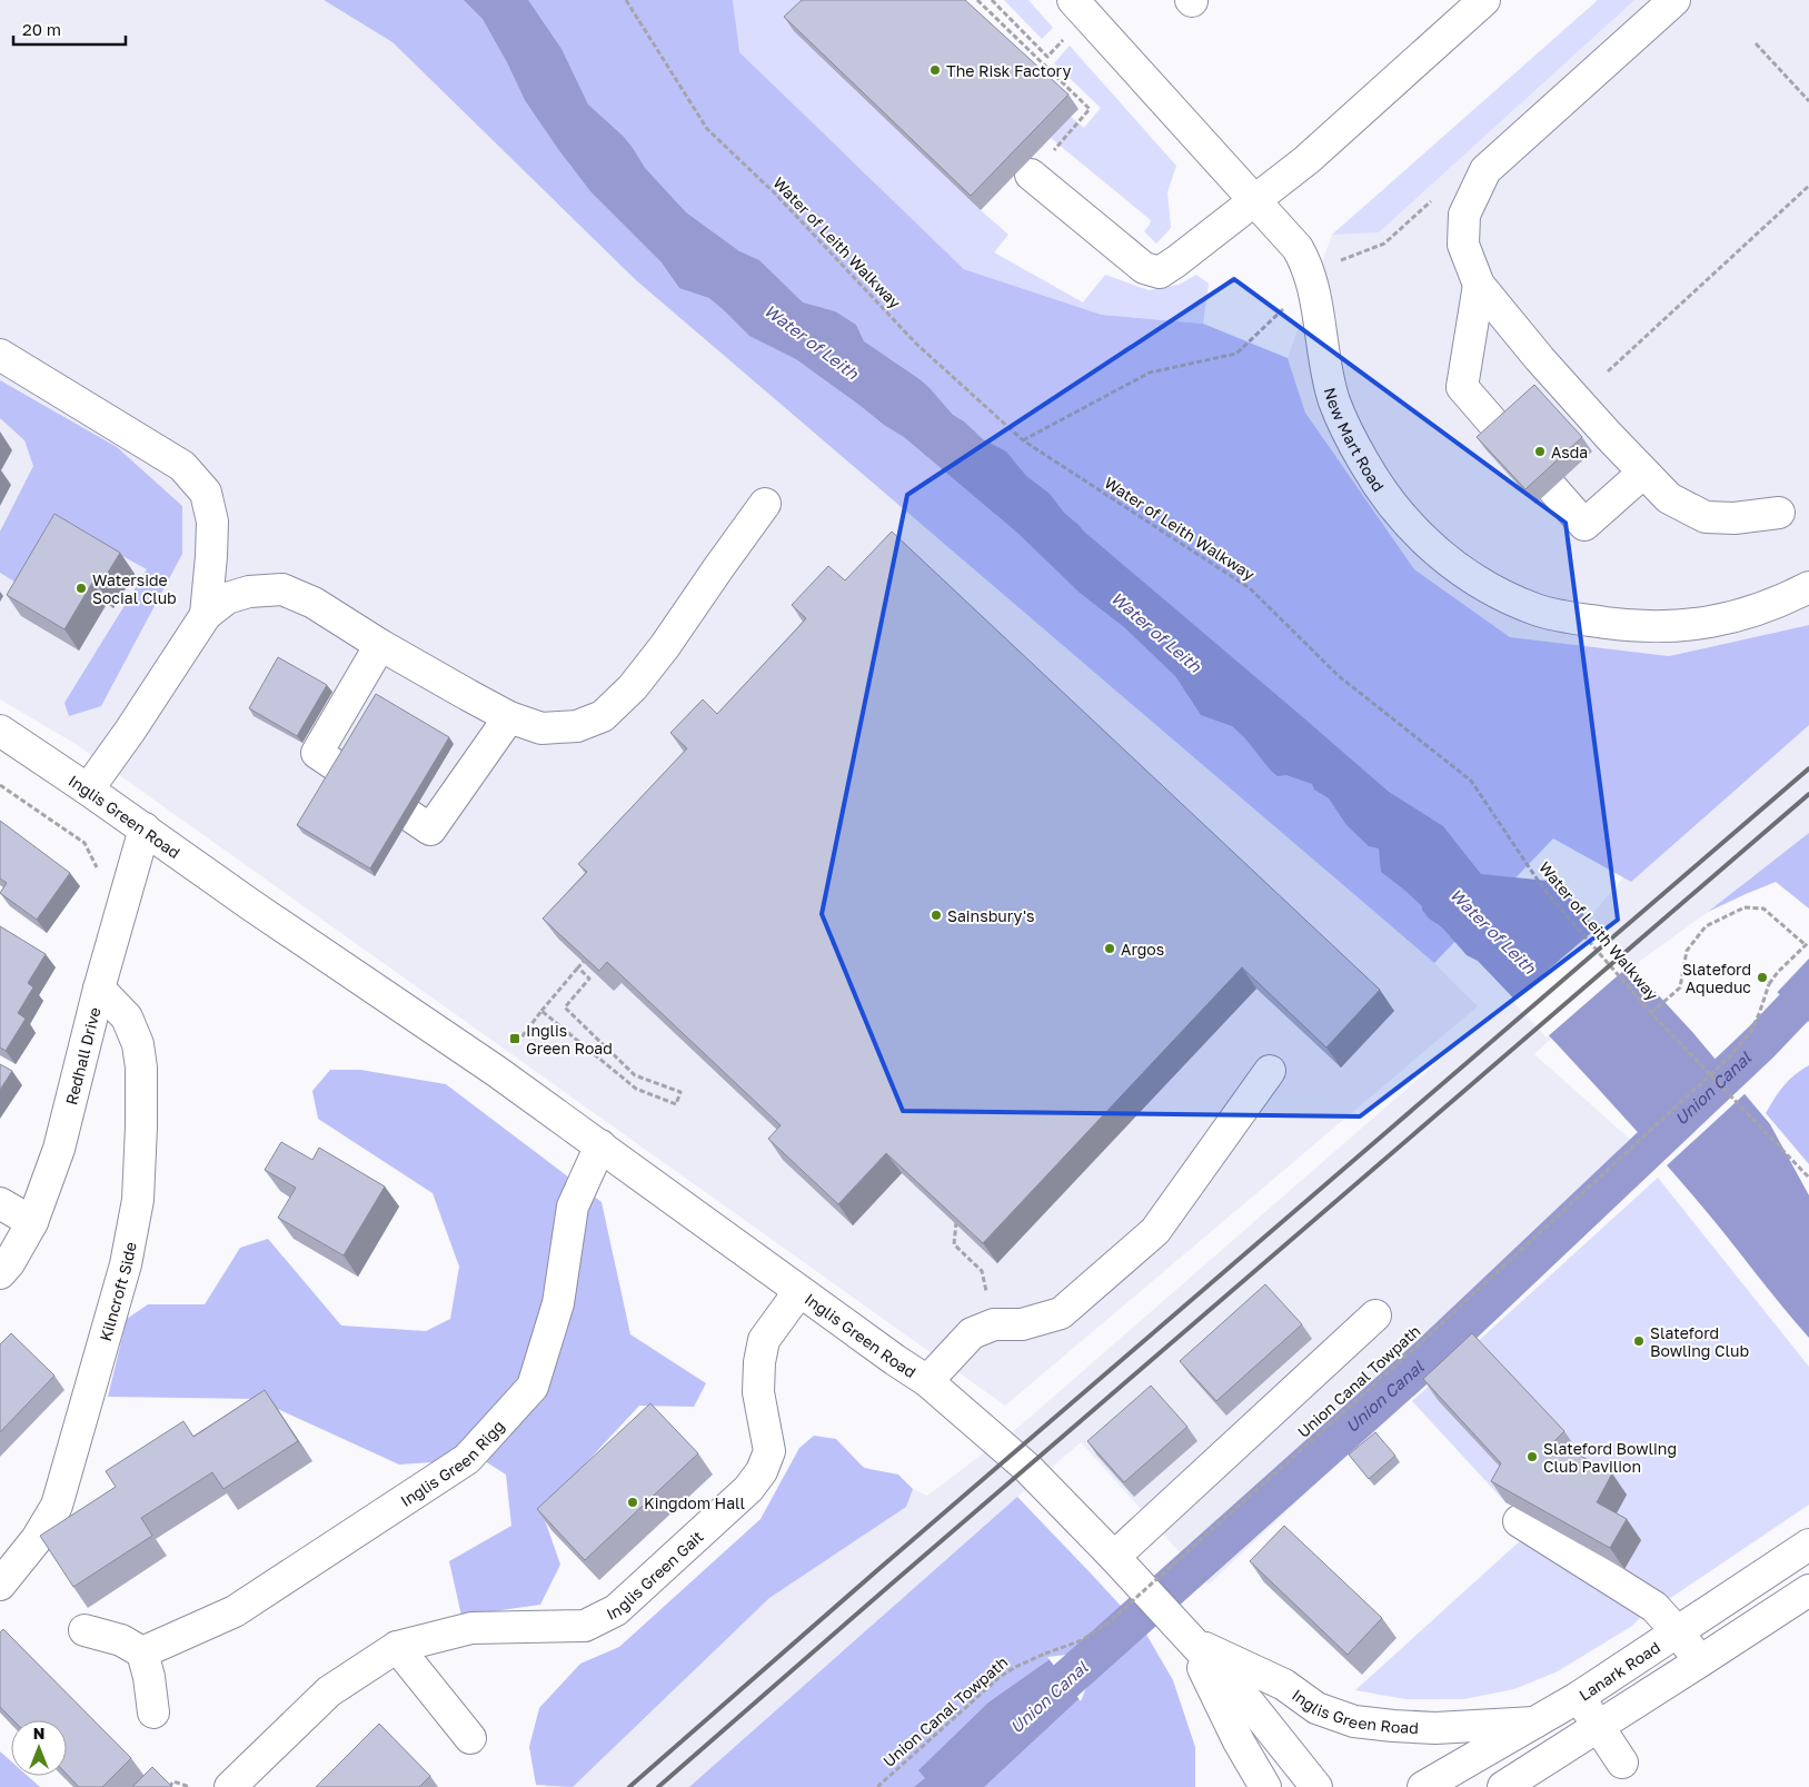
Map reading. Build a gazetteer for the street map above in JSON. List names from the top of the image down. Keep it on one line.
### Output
{"streets":{"street":["New Mart Road","Inglis Green Road","Redhall Drive","Kilncroft Side","Inglis Green Rigg","Inglis Green Gait","Lanark Road"],"path":["Water of Leith Walkway","Union Canal Towpath"]},"crossings":[["Inglis Green Road","Redhall Drive"],["Inglis Green Road","Inglis Green Rigg"],["Inglis Green Road","Inglis Green Gait"],["Inglis Green Road","Lanark Road"],["Redhall Drive","Kilncroft Side"]],"water":["Water of Leith","Union Canal"],"places":{"other":["The Risk Factory","Asda","Waterside Social Club","Sainsbury's","Argos","Slateford Aqueduc","Slateford Bowling Club","Slateford Bowling Club Pavilion","Kingdom Hall"],"transit":["Inglis Green Road"]},"scale_bar":"20 m","north":"top"}
